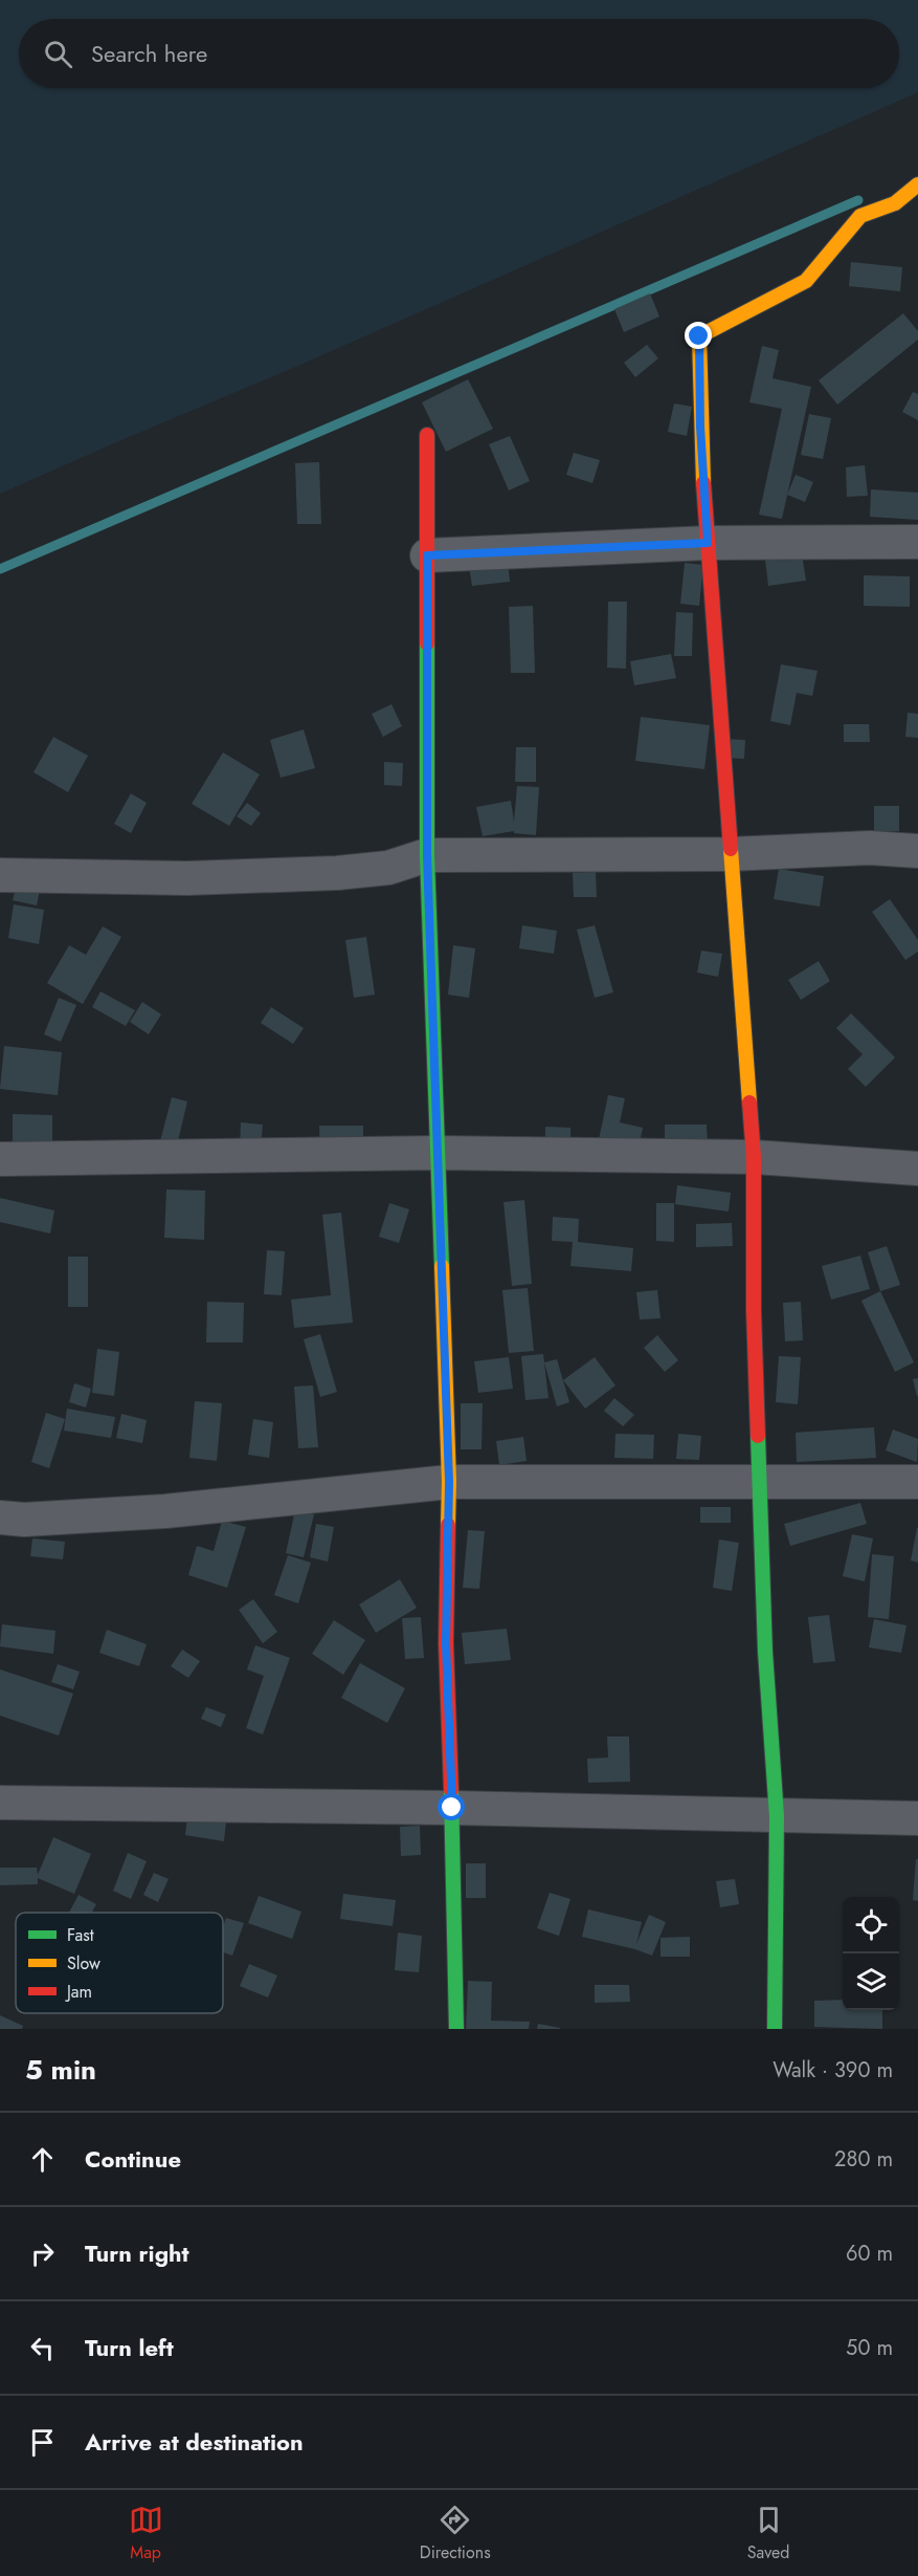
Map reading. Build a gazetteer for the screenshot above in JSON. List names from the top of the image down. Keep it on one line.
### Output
{"legend":["Fast","Slow","Jam"],"page":{"search":"Search here","heading":["5 min","Walk · 390 m"],"list":[["Continue","280 m"],["Turn right","60 m"],["Turn left","50 m"],"Arrive at destination"],"nav":["Map","Directions","Saved"]}}
